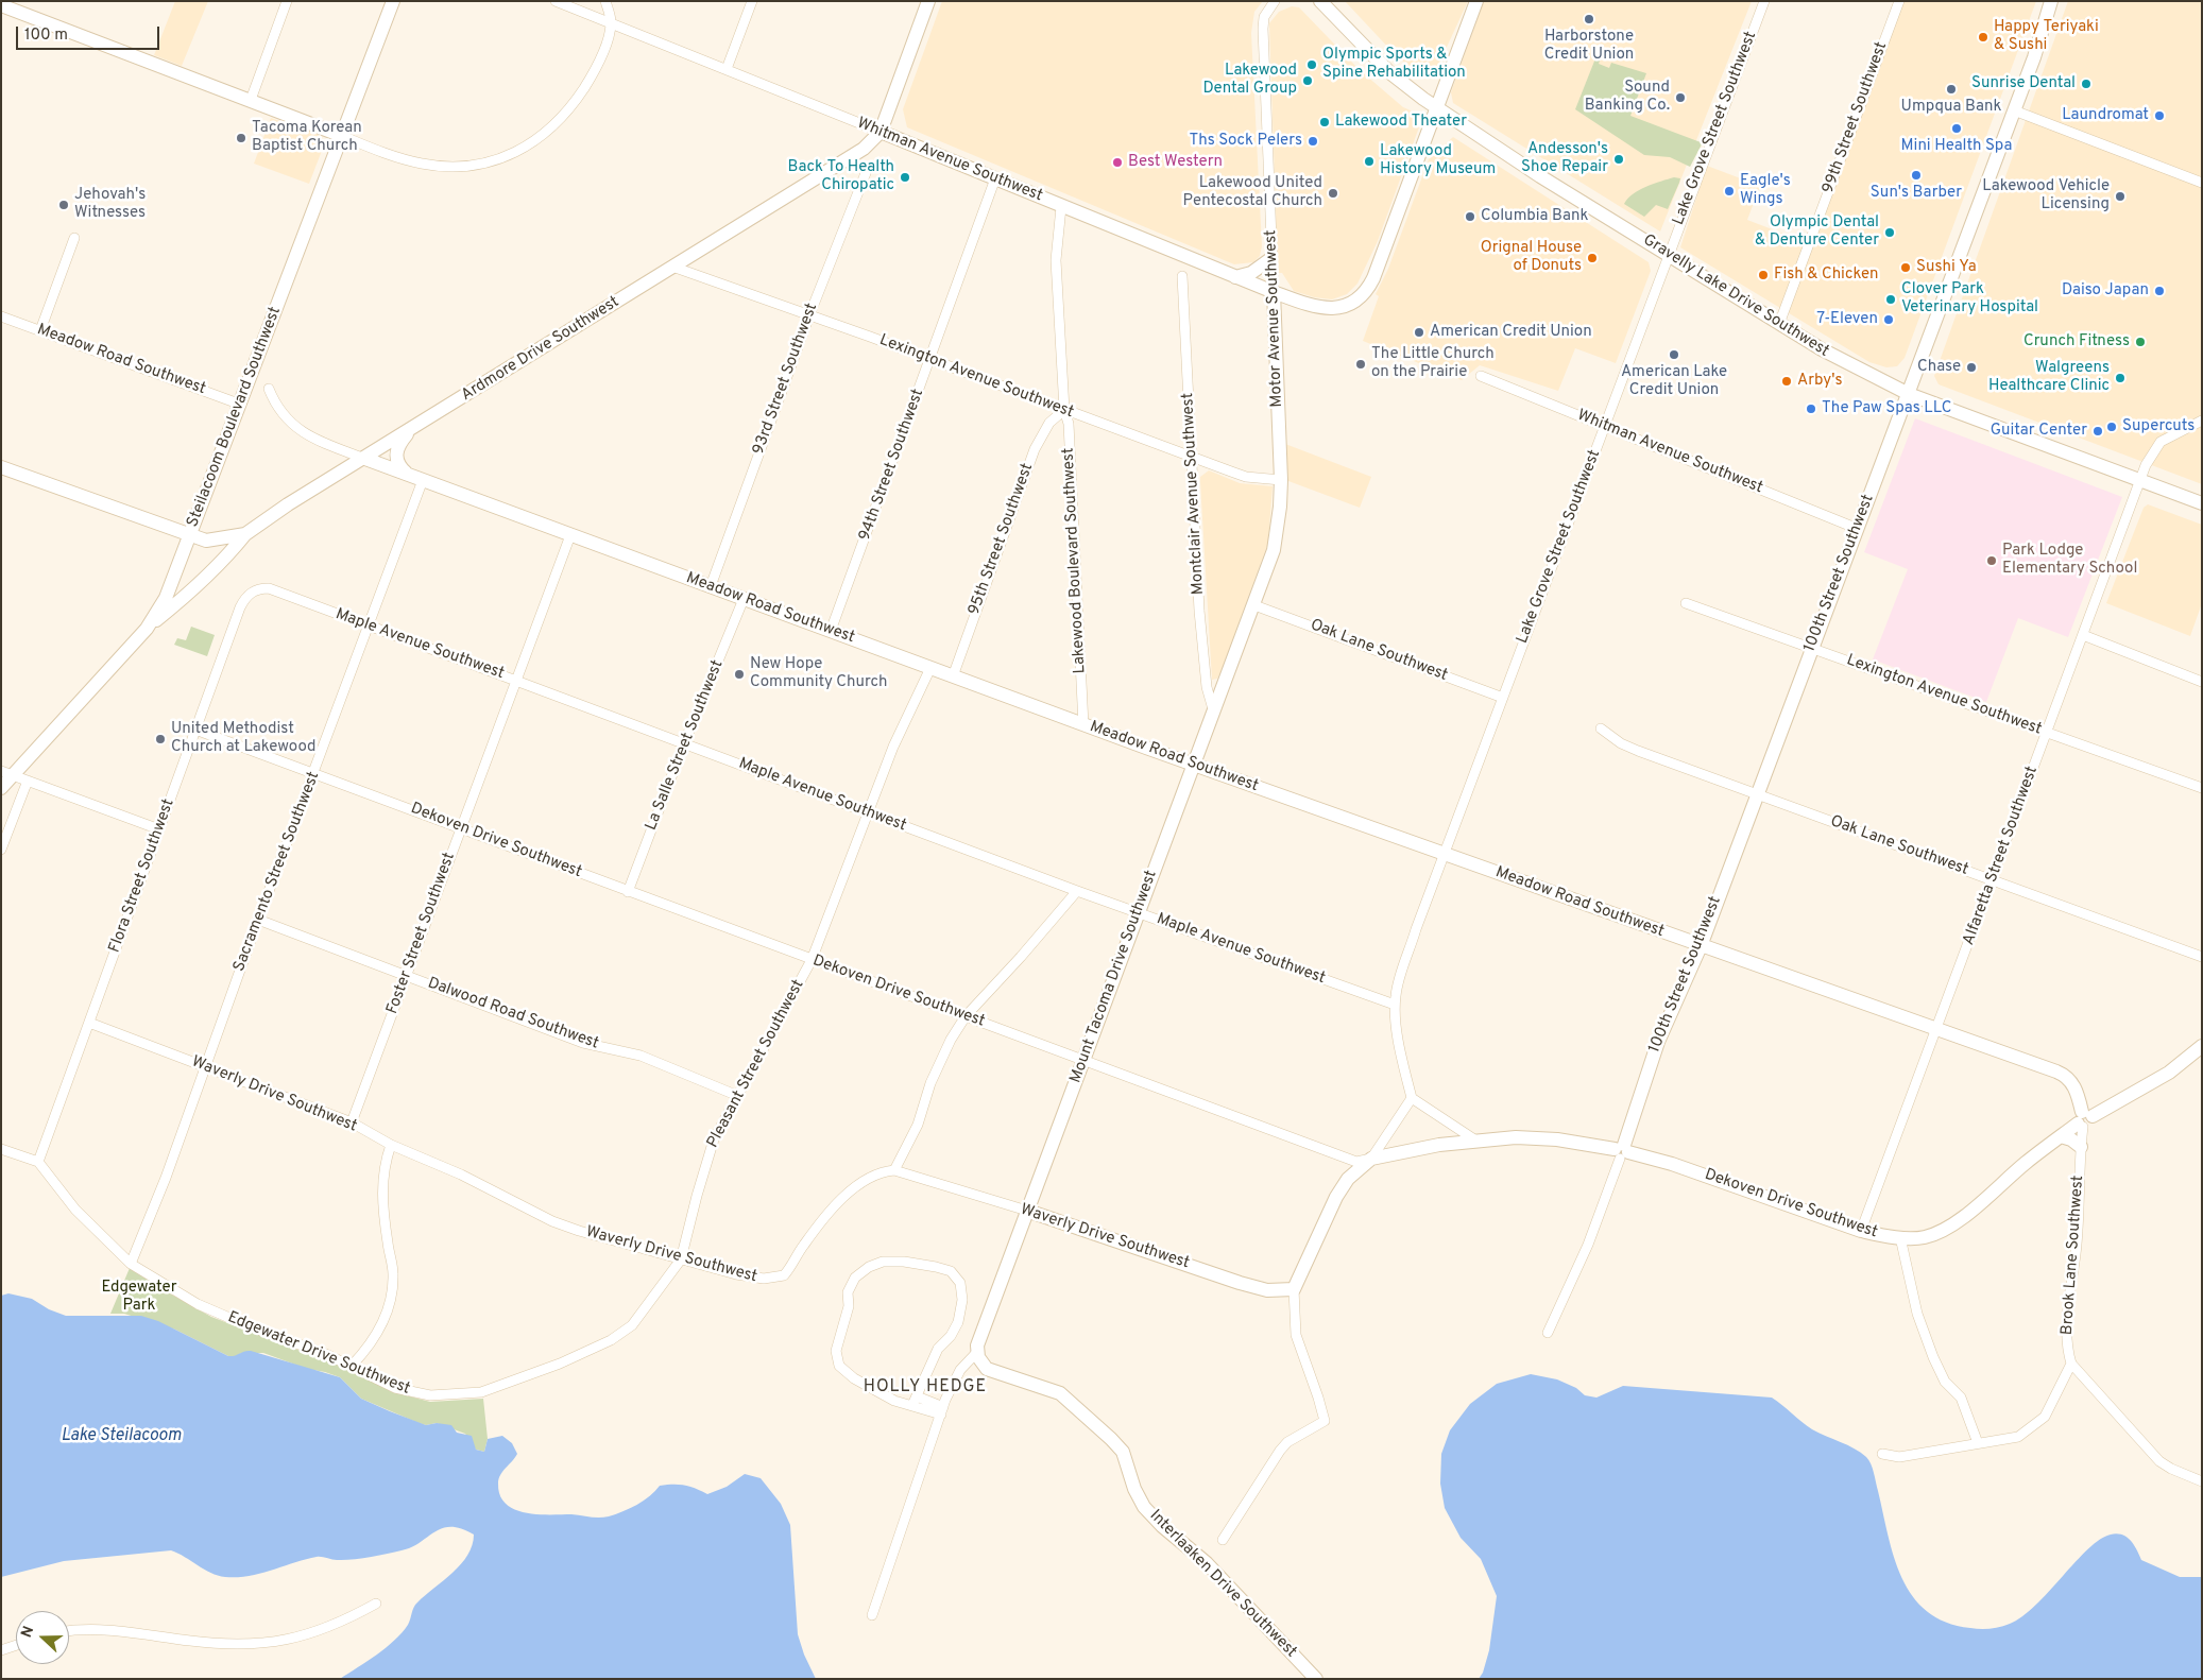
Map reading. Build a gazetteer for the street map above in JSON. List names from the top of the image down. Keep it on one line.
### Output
{"streets":{"street":["99th Street Southwest","Lake Grove Street Southwest","Whitman Avenue Southwest","Gravelly Lake Drive Southwest","Motor Avenue Southwest","Ardmore Drive Southwest","Meadow Road Southwest","Lexington Avenue Southwest","93rd Street Southwest","Steilacoom Boulevard Southwest","94th Street Southwest","Montclair Avenue Southwest","95th Street Southwest","Lakewood Boulevard Southwest","100th Street Southwest","Maple Avenue Southwest","Oak Lane Southwest","La Salle Street Southwest","Dekoven Drive Southwest","Alfaretta Street Southwest","Sacramento Street Southwest","Flora Street Southwest","Foster Street Southwest","Mount Tacoma Drive Southwest","Dalwood Road Southwest","Pleasant Street Southwest","Waverly Drive Southwest","Brook Lane Southwest","Edgewater Drive Southwest","Interlaaken Drive Southwest"]},"crossings":[["99th Street Southwest","Gravelly Lake Drive Southwest"],["Lake Grove Street Southwest","Whitman Avenue Southwest"],["Lake Grove Street Southwest","Gravelly Lake Drive Southwest"],["Lake Grove Street Southwest","Meadow Road Southwest"],["Lake Grove Street Southwest","Maple Avenue Southwest"],["Lake Grove Street Southwest","Oak Lane Southwest"],["Whitman Avenue Southwest","Gravelly Lake Drive Southwest"],["Whitman Avenue Southwest","Motor Avenue Southwest"],["Whitman Avenue Southwest","Ardmore Drive Southwest"],["Whitman Avenue Southwest","94th Street Southwest"],["Whitman Avenue Southwest","Lakewood Boulevard Southwest"],["Whitman Avenue Southwest","100th Street Southwest"],["Gravelly Lake Drive Southwest","100th Street Southwest"],["Gravelly Lake Drive Southwest","Alfaretta Street Southwest"],["Motor Avenue Southwest","Lexington Avenue Southwest"],["Motor Avenue Southwest","Oak Lane Southwest"],["Motor Avenue Southwest","Mount Tacoma Drive Southwest"],["Ardmore Drive Southwest","Meadow Road Southwest"],["Ardmore Drive Southwest","Lexington Avenue Southwest"],["Ardmore Drive Southwest","Steilacoom Boulevard Southwest"],["Meadow Road Southwest","93rd Street Southwest"],["Meadow Road Southwest","Steilacoom Boulevard Southwest"],["Meadow Road Southwest","94th Street Southwest"],["Meadow Road Southwest","95th Street Southwest"],["Meadow Road Southwest","Lakewood Boulevard Southwest"],["Meadow Road Southwest","100th Street Southwest"],["Meadow Road Southwest","La Salle Street Southwest"],["Meadow Road Southwest","Dekoven Drive Southwest"],["Meadow Road Southwest","Alfaretta Street Southwest"],["Meadow Road Southwest","Sacramento Street Southwest"],["Meadow Road Southwest","Foster Street Southwest"],["Meadow Road Southwest","Mount Tacoma Drive Southwest"],["Meadow Road Southwest","Brook Lane Southwest"],["Lexington Avenue Southwest","93rd Street Southwest"],["Lexington Avenue Southwest","94th Street Southwest"],["Lexington Avenue Southwest","Montclair Avenue Southwest"],["Lexington Avenue Southwest","95th Street Southwest"],["Lexington Avenue Southwest","Lakewood Boulevard Southwest"],["Lexington Avenue Southwest","100th Street Southwest"],["Lexington Avenue Southwest","Alfaretta Street Southwest"],["Montclair Avenue Southwest","Mount Tacoma Drive Southwest"],["95th Street Southwest","Lakewood Boulevard Southwest"],["100th Street Southwest","Oak Lane Southwest"],["100th Street Southwest","Dekoven Drive Southwest"],["Maple Avenue Southwest","La Salle Street Southwest"],["Maple Avenue Southwest","Sacramento Street Southwest"],["Maple Avenue Southwest","Flora Street Southwest"],["Maple Avenue Southwest","Foster Street Southwest"],["Maple Avenue Southwest","Mount Tacoma Drive Southwest"],["Maple Avenue Southwest","Pleasant Street Southwest"],["Oak Lane Southwest","Alfaretta Street Southwest"],["Oak Lane Southwest","Mount Tacoma Drive Southwest"],["La Salle Street Southwest","Dekoven Drive Southwest"],["Dekoven Drive Southwest","Alfaretta Street Southwest"],["Dekoven Drive Southwest","Sacramento Street Southwest"],["Dekoven Drive Southwest","Flora Street Southwest"],["Dekoven Drive Southwest","Foster Street Southwest"],["Dekoven Drive Southwest","Mount Tacoma Drive Southwest"],["Dekoven Drive Southwest","Pleasant Street Southwest"],["Dekoven Drive Southwest","Brook Lane Southwest"],["Sacramento Street Southwest","Dalwood Road Southwest"],["Sacramento Street Southwest","Waverly Drive Southwest"],["Sacramento Street Southwest","Edgewater Drive Southwest"],["Flora Street Southwest","Waverly Drive Southwest"],["Flora Street Southwest","Edgewater Drive Southwest"],["Foster Street Southwest","Dalwood Road Southwest"],["Foster Street Southwest","Waverly Drive Southwest"],["Mount Tacoma Drive Southwest","Waverly Drive Southwest"],["Mount Tacoma Drive Southwest","Interlaaken Drive Southwest"],["Dalwood Road Southwest","Pleasant Street Southwest"],["Pleasant Street Southwest","Waverly Drive Southwest"],["Pleasant Street Southwest","Edgewater Drive Southwest"],["Waverly Drive Southwest","Edgewater Drive Southwest"]],"districts":["HOLLY HEDGE"],"water":["Lake Steilacoom"],"parks":["Edgewater Park"],"places":["Harborstone Credit Union","Happy Teriyaki & Sushi","Olympic Sports & Spine Rehabilitation","Lakewood Dental Group","Sunrise Dental","Umpqua Bank","Sound Banking Co.","Laundromat","Lakewood Theater","Mini Health Spa","Tacoma Korean Baptist Church","Ths Sock Pelers","Andesson's Shoe Repair","Lakewood History Museum","Best Western","Sun's Barber","Back To Health Chiropatic","Eagle's Wings","Lakewood United Pentecostal Church","Lakewood Vehicle Licensing","Jehovah's Witnesses","Columbia Bank","Olympic Dental & Denture Center","Orignal House of Donuts","Sushi Ya","Fish & Chicken","Daiso Japan","Clover Park Veterinary Hospital","7-Eleven","American Credit Union","Crunch Fitness","American Lake Credit Union","The Little Church on the Prairie","Chase","Walgreens Healthcare Clinic","Arby's","The Paw Spas LLC","Supercuts","Guitar Center","Park Lodge Elementary School","New Hope Community Church","United Methodist Church at Lakewood"],"scale_bar":"100 m","north":"left"}
